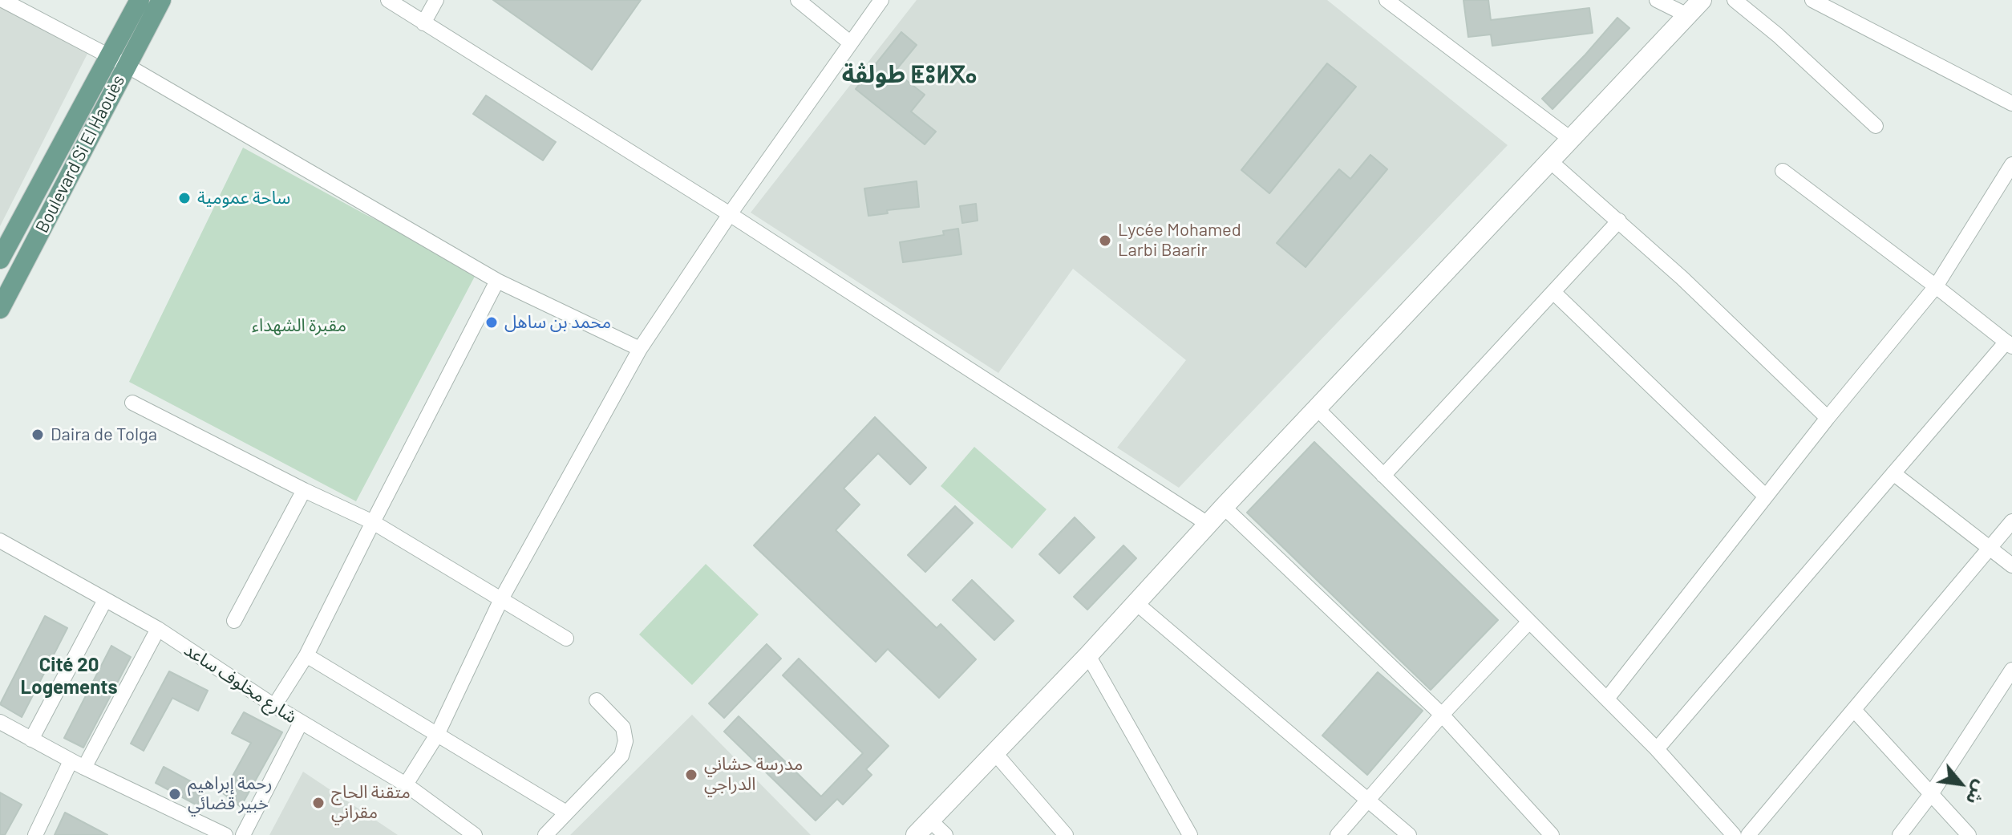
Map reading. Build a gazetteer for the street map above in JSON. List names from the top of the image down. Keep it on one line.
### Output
{"streets":{"main road":["Boulevard Si El Haouès"],"street":["شارع مخلوف ساعد"]},"districts":["طولڤة ⵟⵓⵍⴳⴰ","Cité 20 Logements"],"parks":["مقبرة الشهداء"],"places":["ساحة عمومية","Lycée Mohamed Larbi Baarir","محمد بن ساهل","Daira de Tolga","مدرسة حشاني الدراجي","رحمة إبراهيم خبير قضائي","متقنة الحاج مقراني"],"north":"bottom right"}
